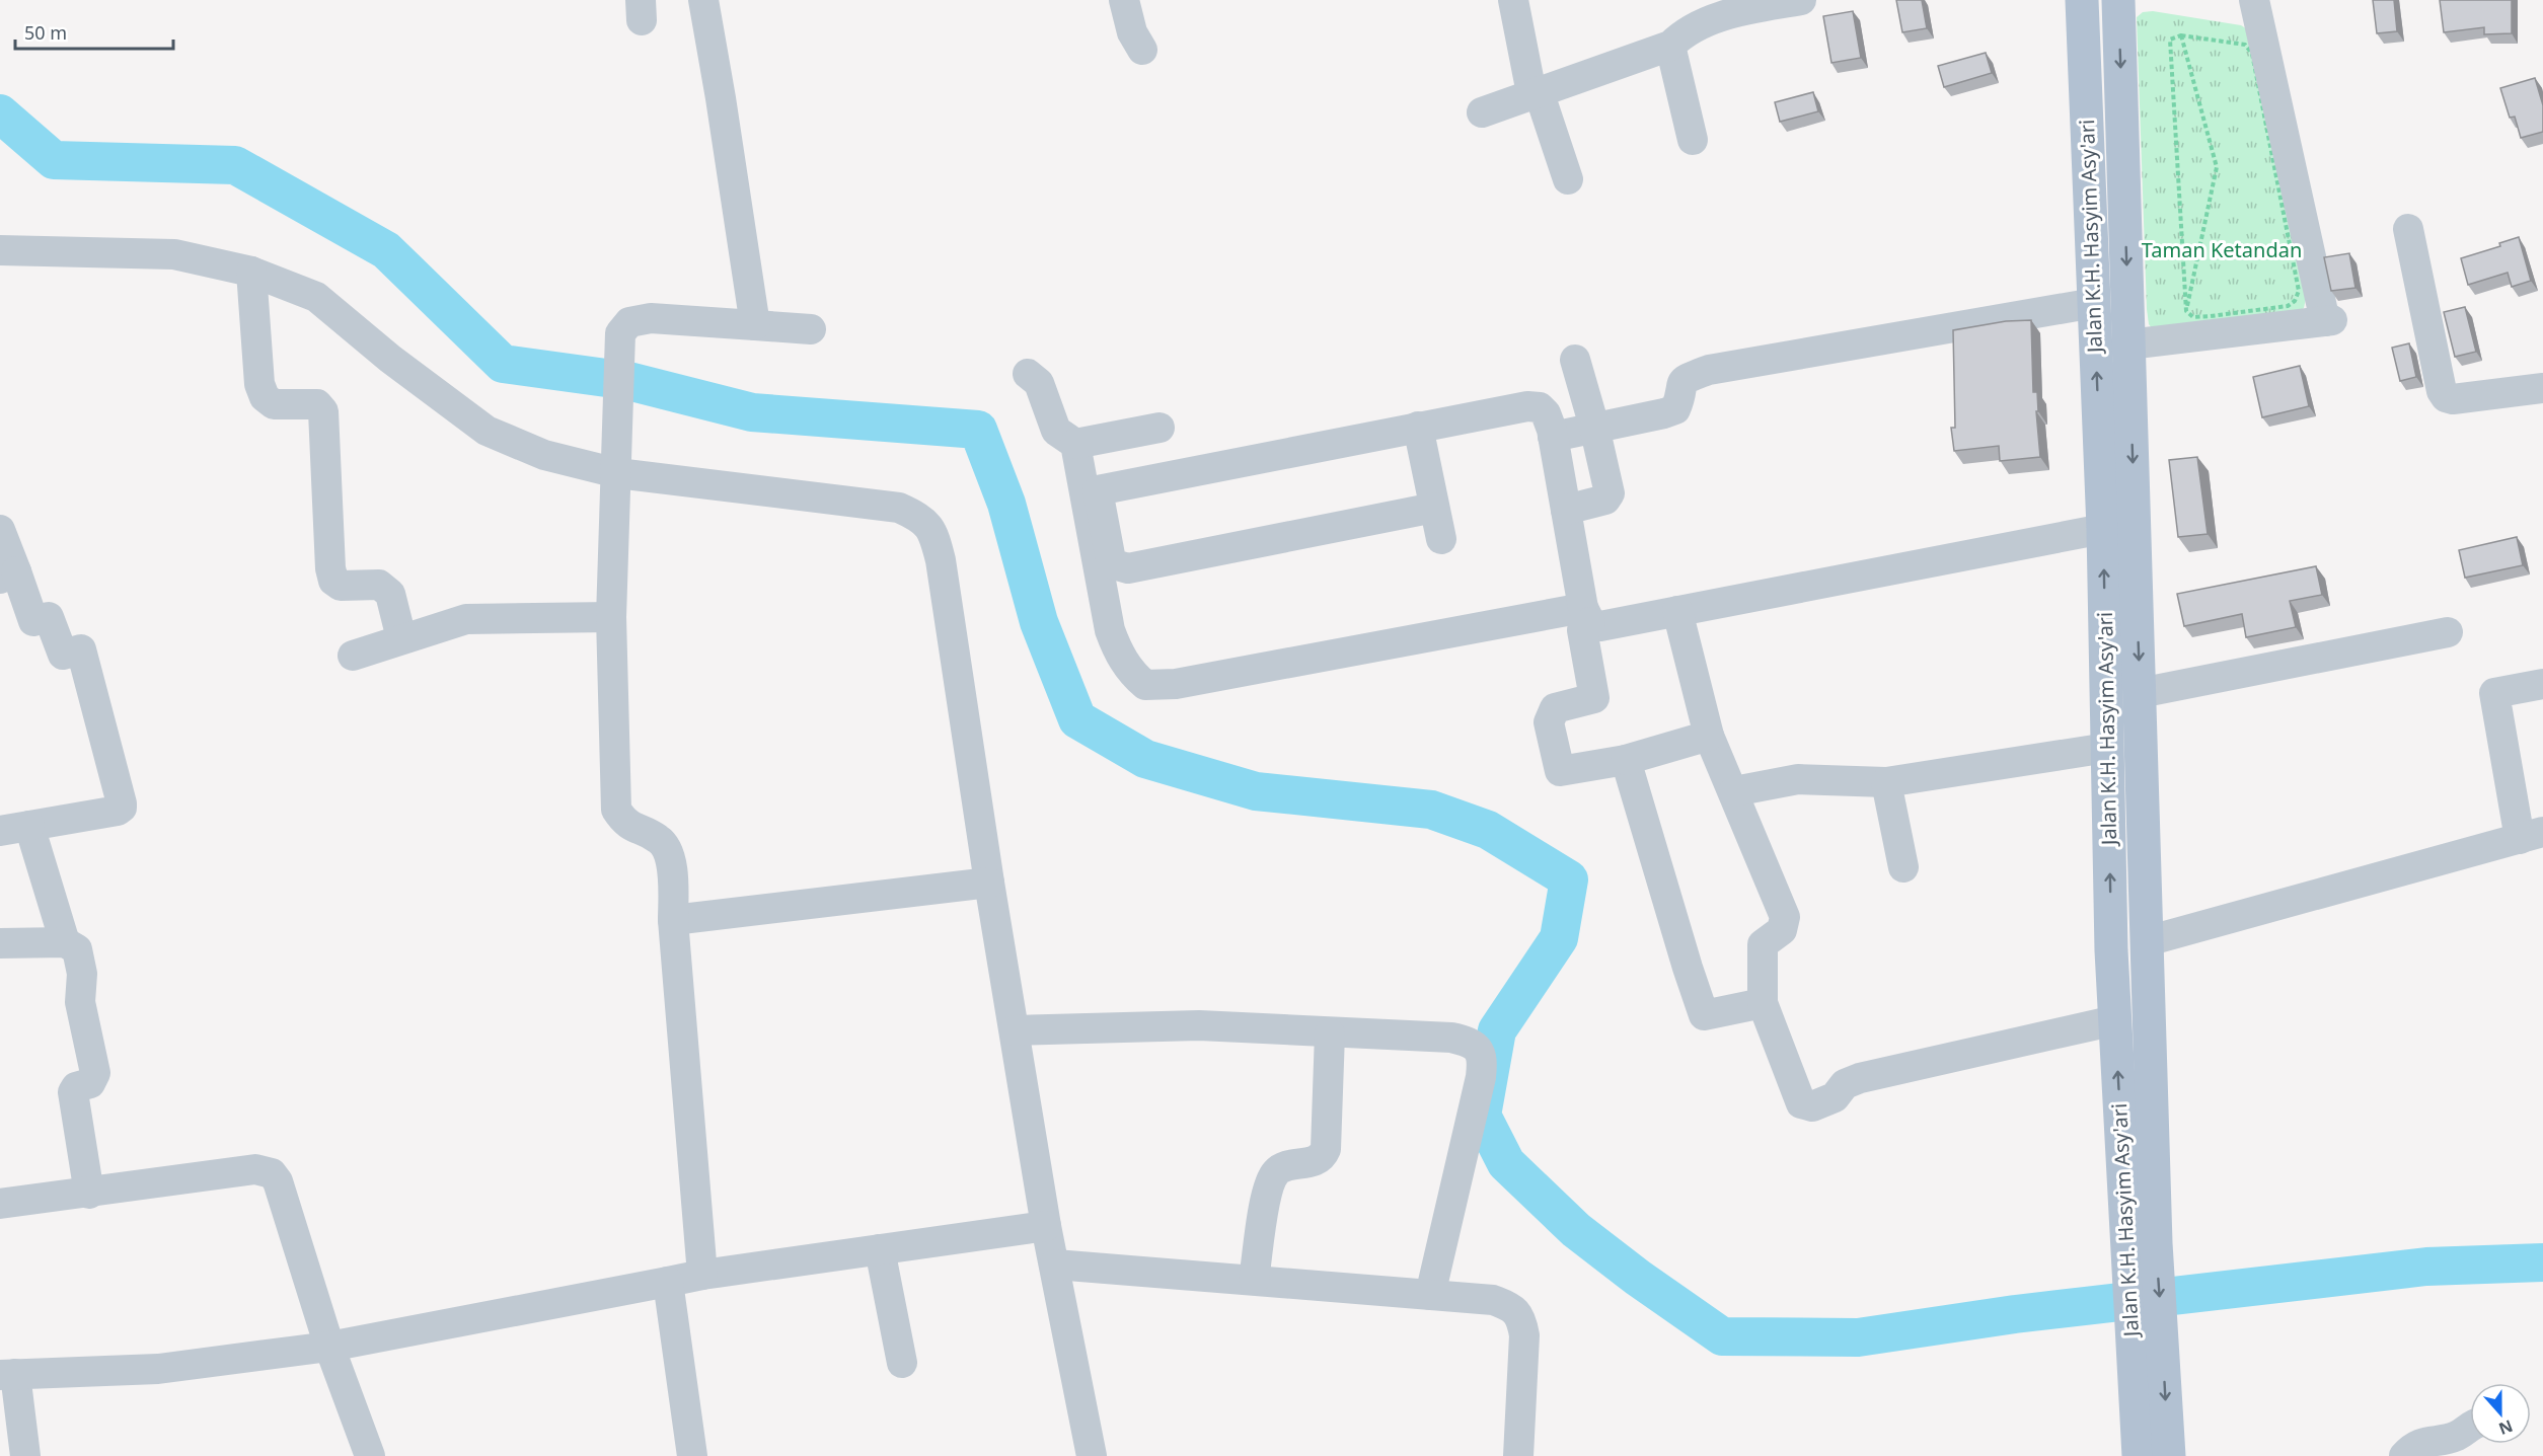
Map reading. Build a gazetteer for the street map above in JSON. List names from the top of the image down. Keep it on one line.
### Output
{"streets":{"main road":["Jalan K.H. Hasyim Asy'ari"]},"parks":["Taman Ketandan"],"scale_bar":"50 m","north":"bottom"}
